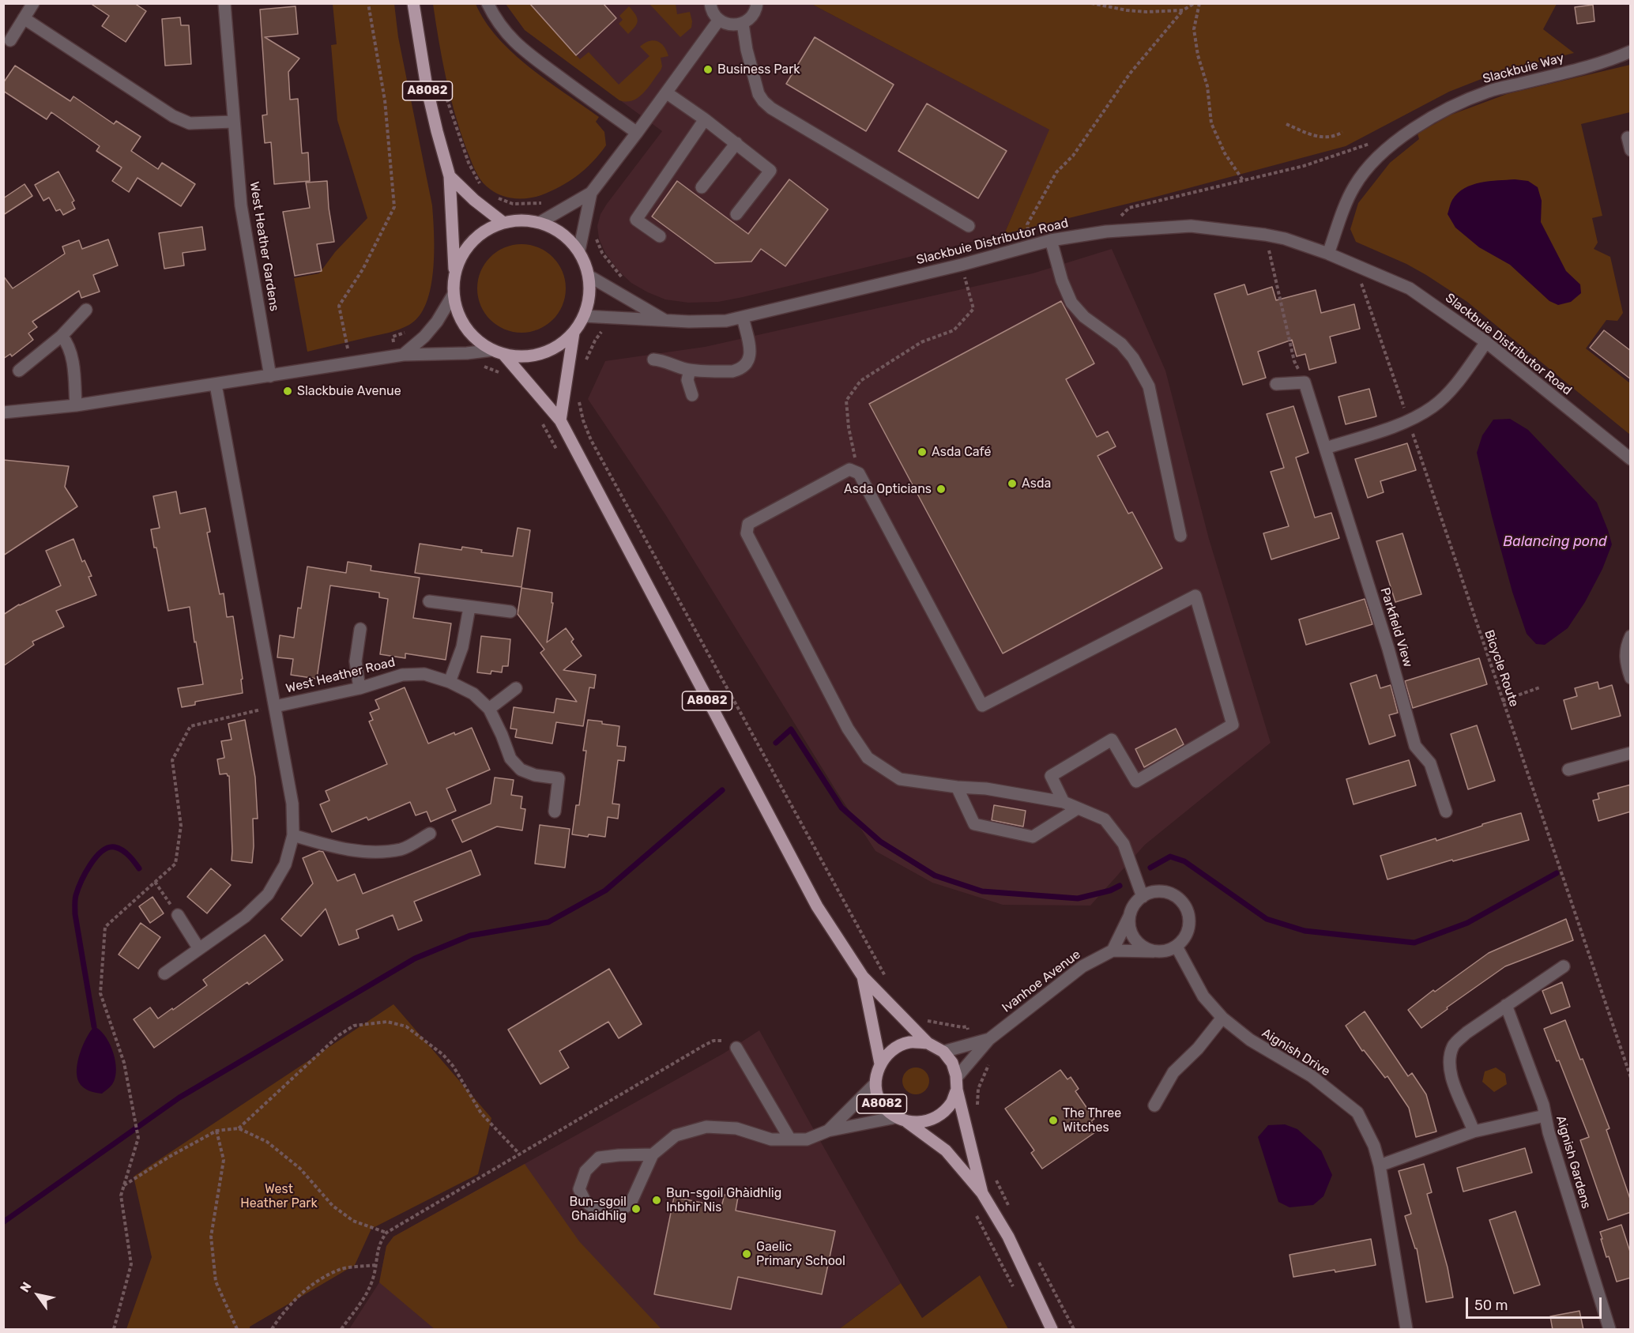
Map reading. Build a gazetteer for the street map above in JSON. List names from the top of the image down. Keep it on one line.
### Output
{"streets":{"main road":["A8082"],"street":["Slackbuie Way","Slackbuie Distributor Road","West Heather Gardens","Parkfield View","West Heather Road","Ivanhoe Avenue","Aignish Drive","Aignish Gardens"],"path":["Bicycle Route"]},"crossings":[["Slackbuie Way","Slackbuie Distributor Road"],["A8082","Slackbuie Distributor Road"],["A8082","Ivanhoe Avenue"],["Slackbuie Distributor Road","Bicycle Route"],["Ivanhoe Avenue","Aignish Drive"]],"water":["Balancing pond"],"parks":["West Heather Park"],"places":["Business Park","Slackbuie Avenue","Asda Café","Asda","Asda Opticians","The Three Witches","Bun-sgoil Ghàidhlig Inbhir Nis","Bun-sgoil Ghaidhlig","Gaelic Primary School"],"scale_bar":"50 m","north":"top left"}
